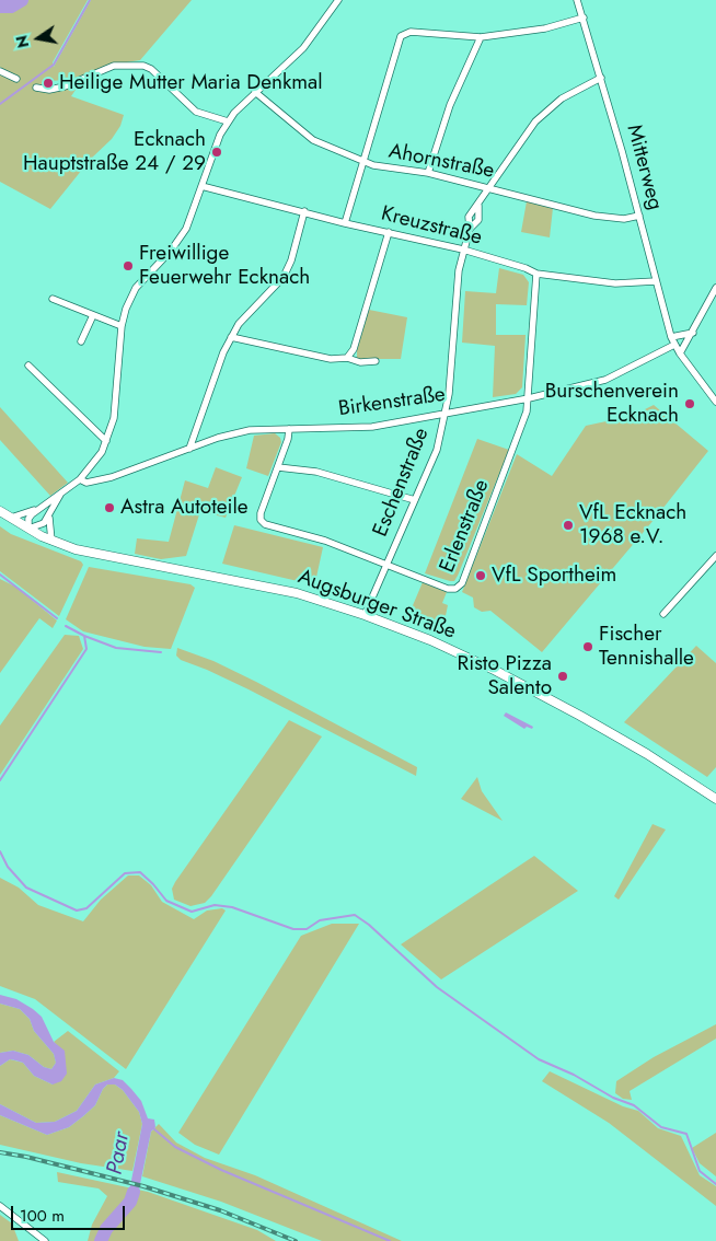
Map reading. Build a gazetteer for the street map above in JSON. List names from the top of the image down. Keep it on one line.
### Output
{"streets":{"main road":["Augsburger Straße"],"street":["Ahornstraße","Mitterweg","Kreuzstraße","Birkenstraße","Eschenstraße","Erlenstraße"]},"crossings":[["Ahornstraße","Mitterweg"],["Ahornstraße","Eschenstraße"],["Mitterweg","Kreuzstraße"],["Mitterweg","Birkenstraße"],["Mitterweg","Eschenstraße"],["Kreuzstraße","Eschenstraße"],["Kreuzstraße","Erlenstraße"],["Birkenstraße","Eschenstraße"],["Birkenstraße","Erlenstraße"],["Eschenstraße","Erlenstraße"],["Eschenstraße","Augsburger Straße"]],"water":["Paar"],"places":["Heilige Mutter Maria Denkmal","Ecknach Hauptstraße 24 / 29","Freiwillige Feuerwehr Ecknach","Burschenverein Ecknach","Astra Autoteile","VfL Ecknach 1968 e.V.","VfL Sportheim","Fischer Tennishalle","Risto Pizza Salento"],"scale_bar":"100 m","north":"left"}
